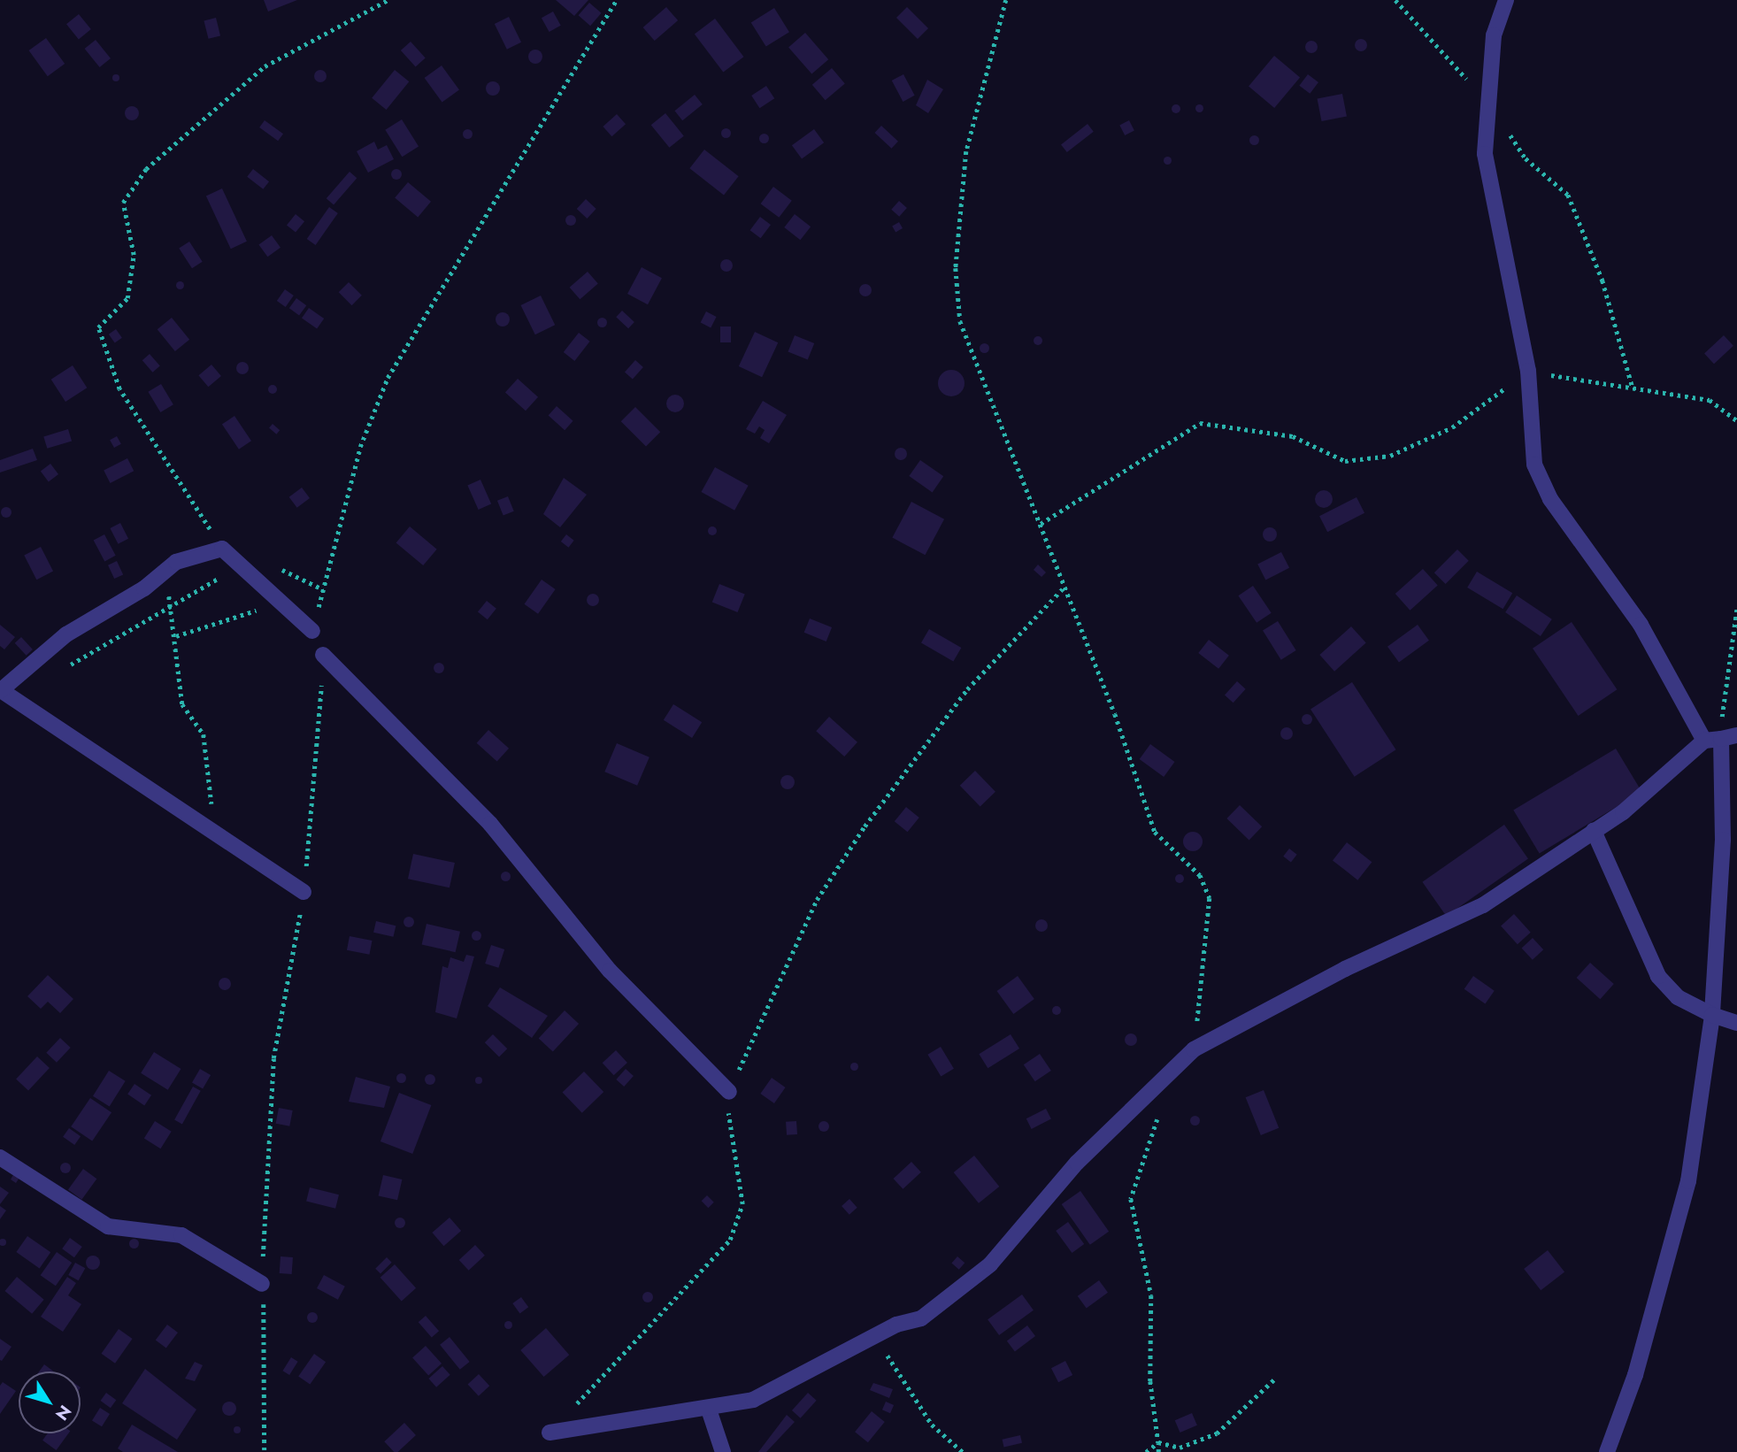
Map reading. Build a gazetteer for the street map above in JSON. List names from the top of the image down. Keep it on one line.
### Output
{"north":"bottom right"}
